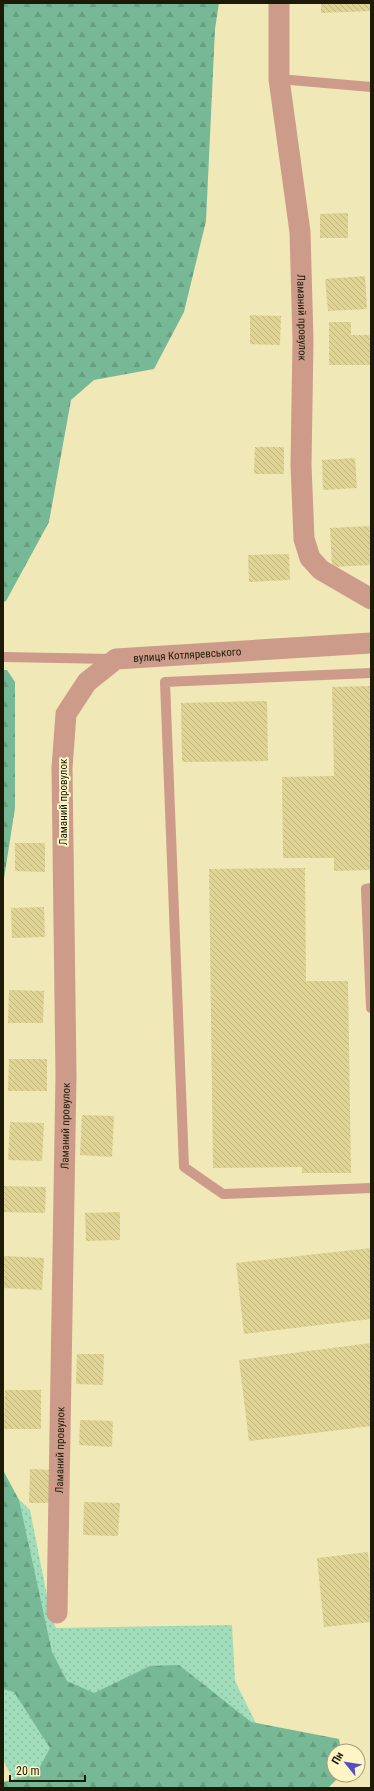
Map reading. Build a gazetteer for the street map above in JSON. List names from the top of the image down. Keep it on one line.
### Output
{"streets":{"street":["Ламаний провулок","вулиця Котляревського"]},"crossings":[["Ламаний провулок","вулиця Котляревського"]],"scale_bar":"20 m","north":"top left"}
